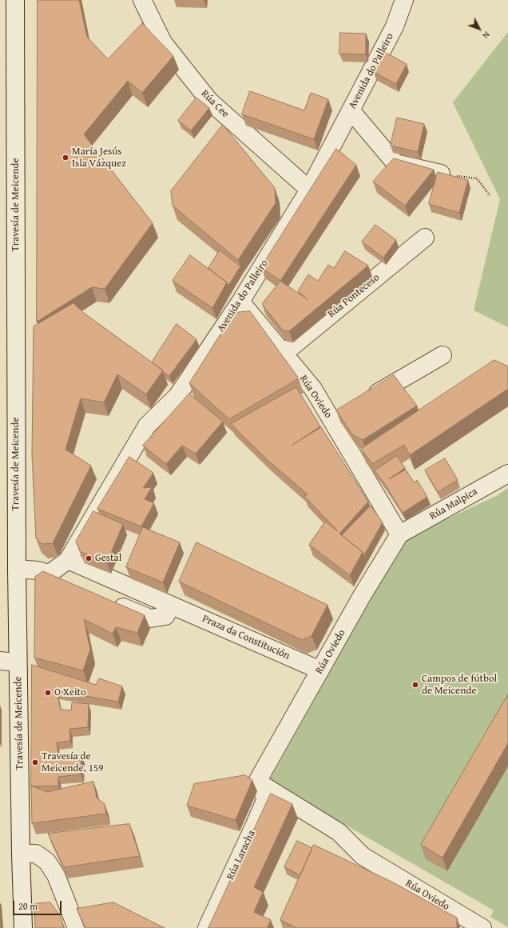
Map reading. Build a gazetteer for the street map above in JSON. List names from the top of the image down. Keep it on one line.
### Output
{"streets":{"street":["Avenida do Palleiro","Rúa Cee","Travesía de Meicende","Rúa Ponteceso","Rúa Oviedo","Rúa Malpica","Praza da Constitución","Rúa Laracha"]},"crossings":[["Avenida do Palleiro","Rúa Cee"],["Avenida do Palleiro","Rúa Oviedo"],["Avenida do Palleiro","Praza da Constitución"],["Rúa Ponteceso","Rúa Oviedo"],["Rúa Oviedo","Rúa Malpica"],["Rúa Oviedo","Praza da Constitución"],["Rúa Oviedo","Rúa Laracha"]],"places":["María Jesús Isla Vázquez","Gestal","Campos de fútbol de Meicende","O Xeito","Travesía de Meicende, 159"],"scale_bar":"20 m","north":"bottom right"}
